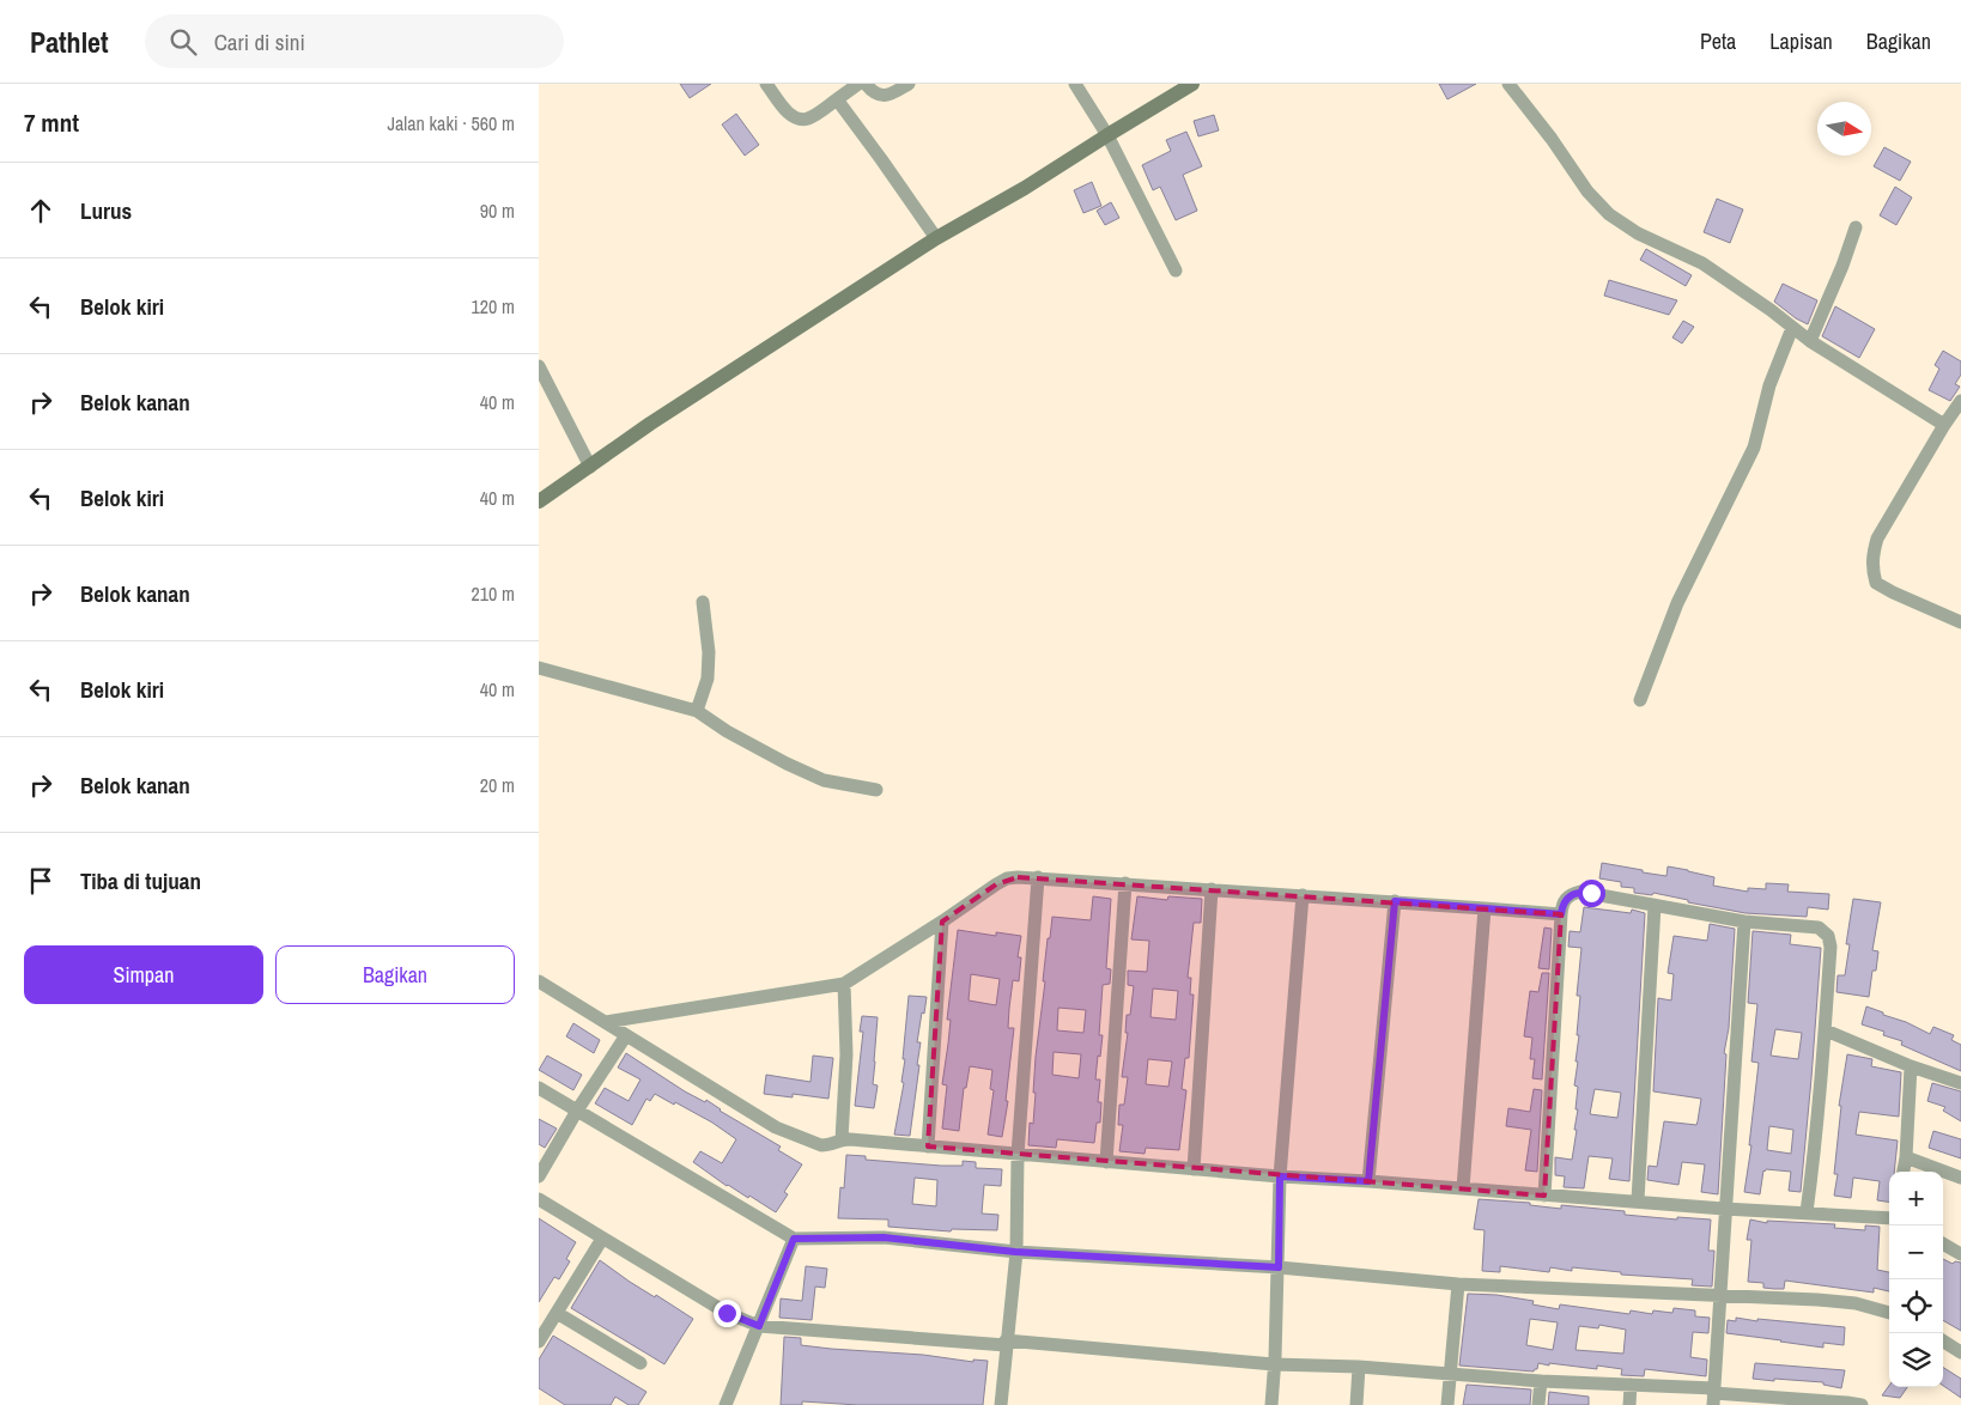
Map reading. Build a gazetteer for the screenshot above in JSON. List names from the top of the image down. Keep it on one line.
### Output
{"north":"right","page":{"header":"Pathlet","search":"Cari di sini","nav":["Peta","Lapisan","Bagikan"],"heading":["7 mnt","Jalan kaki · 560 m"],"list":[["Lurus","90 m"],["Belok kiri","120 m"],["Belok kanan","40 m"],["Belok kiri","40 m"],["Belok kanan","210 m"],["Belok kiri","40 m"],["Belok kanan","20 m"],"Tiba di tujuan"],"buttons":["Simpan","Bagikan"],"map_buttons":["+","−"]}}
